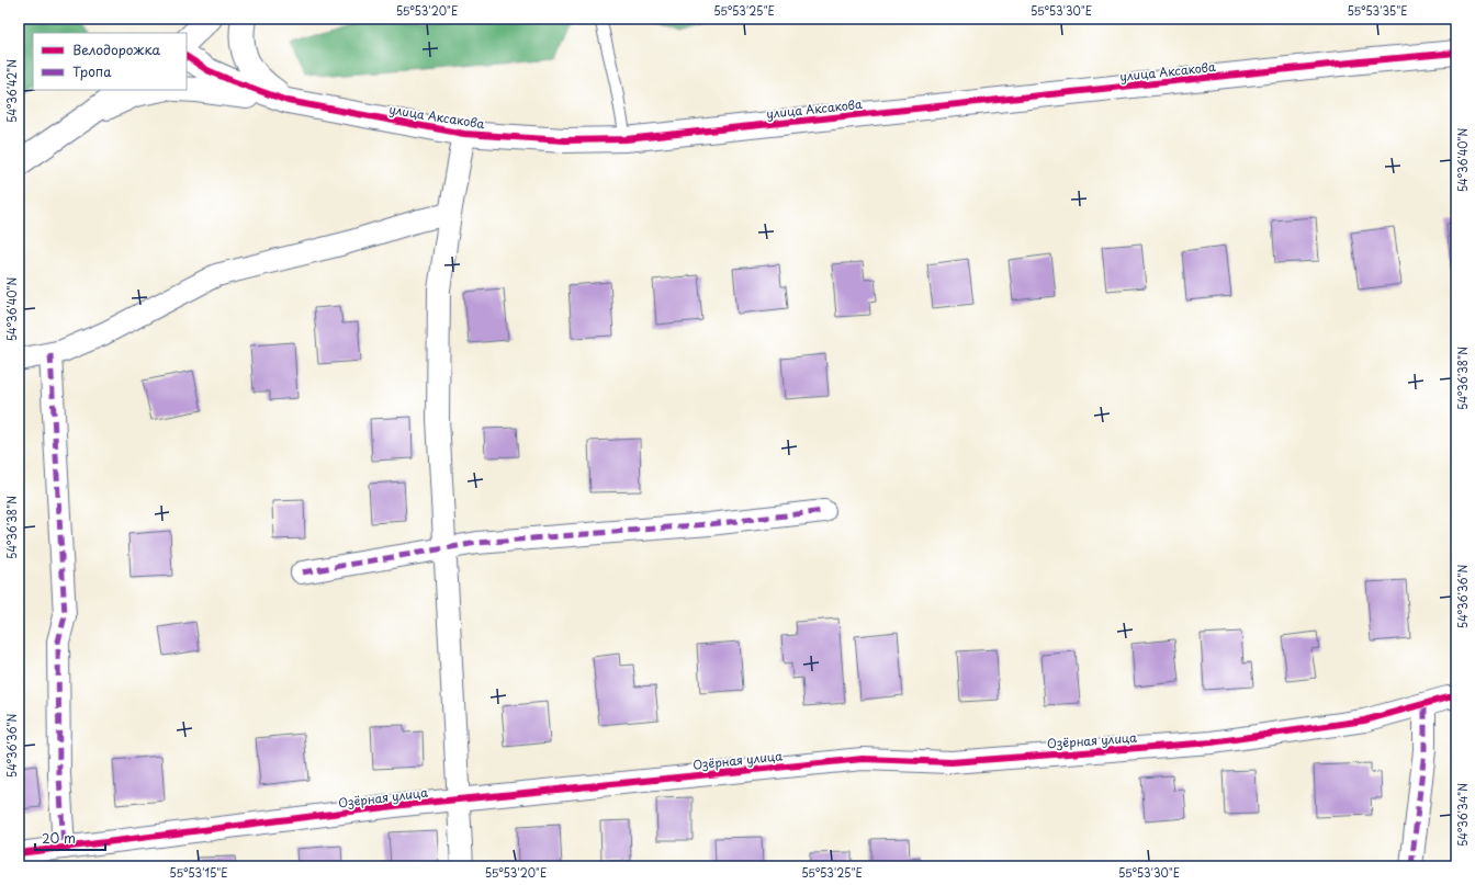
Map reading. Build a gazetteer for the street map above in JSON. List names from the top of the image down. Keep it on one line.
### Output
{"streets":{"street":["улица Аксакова","Озёрная улица"]},"legend":["Велодорожка","Тропа"],"scale_bar":"20 m","coordinates":["55°53'20\"E","55°53'25\"E","55°53'30\"E","55°53'35\"E","54°36'42\"N","54°36'40\"N","54°36'38\"N","54°36'36\"N","54°36'34\"N","55°53'15\"E"]}
